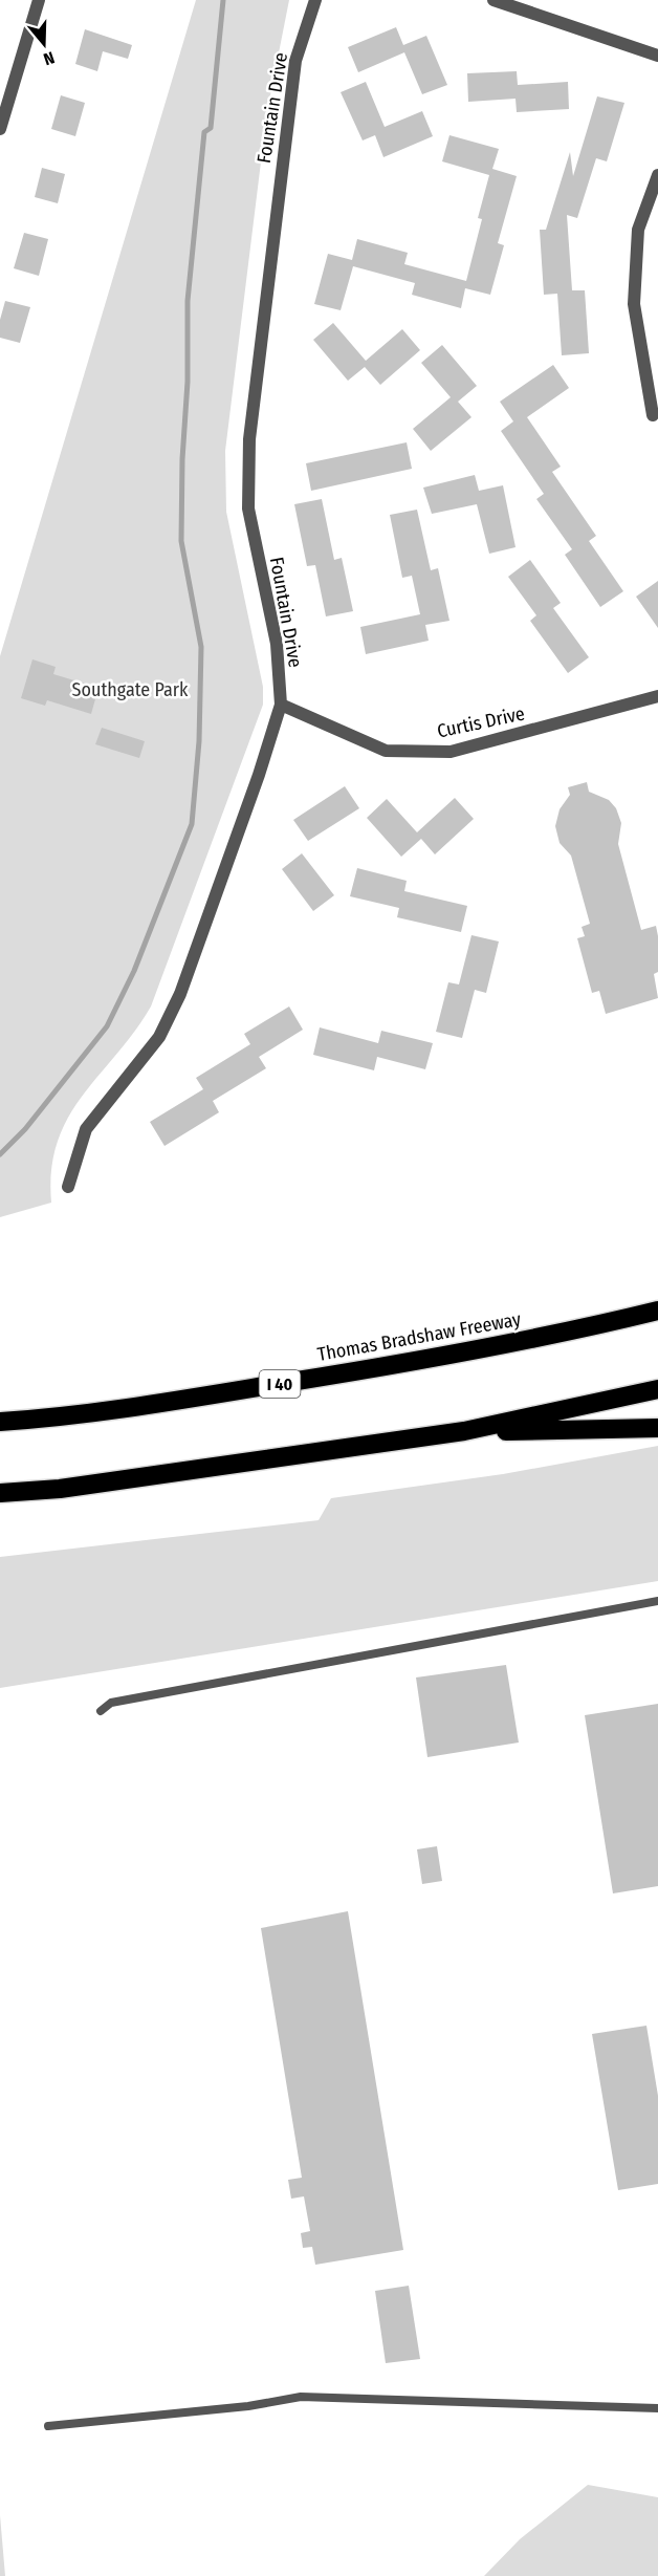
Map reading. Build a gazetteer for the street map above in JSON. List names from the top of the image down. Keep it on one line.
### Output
{"streets":{"highway":["Thomas Bradshaw Freeway","I 40"],"street":["Fountain Drive","Curtis Drive"]},"crossings":[["Fountain Drive","Curtis Drive"]],"parks":["Southgate Park"],"north":"bottom"}
